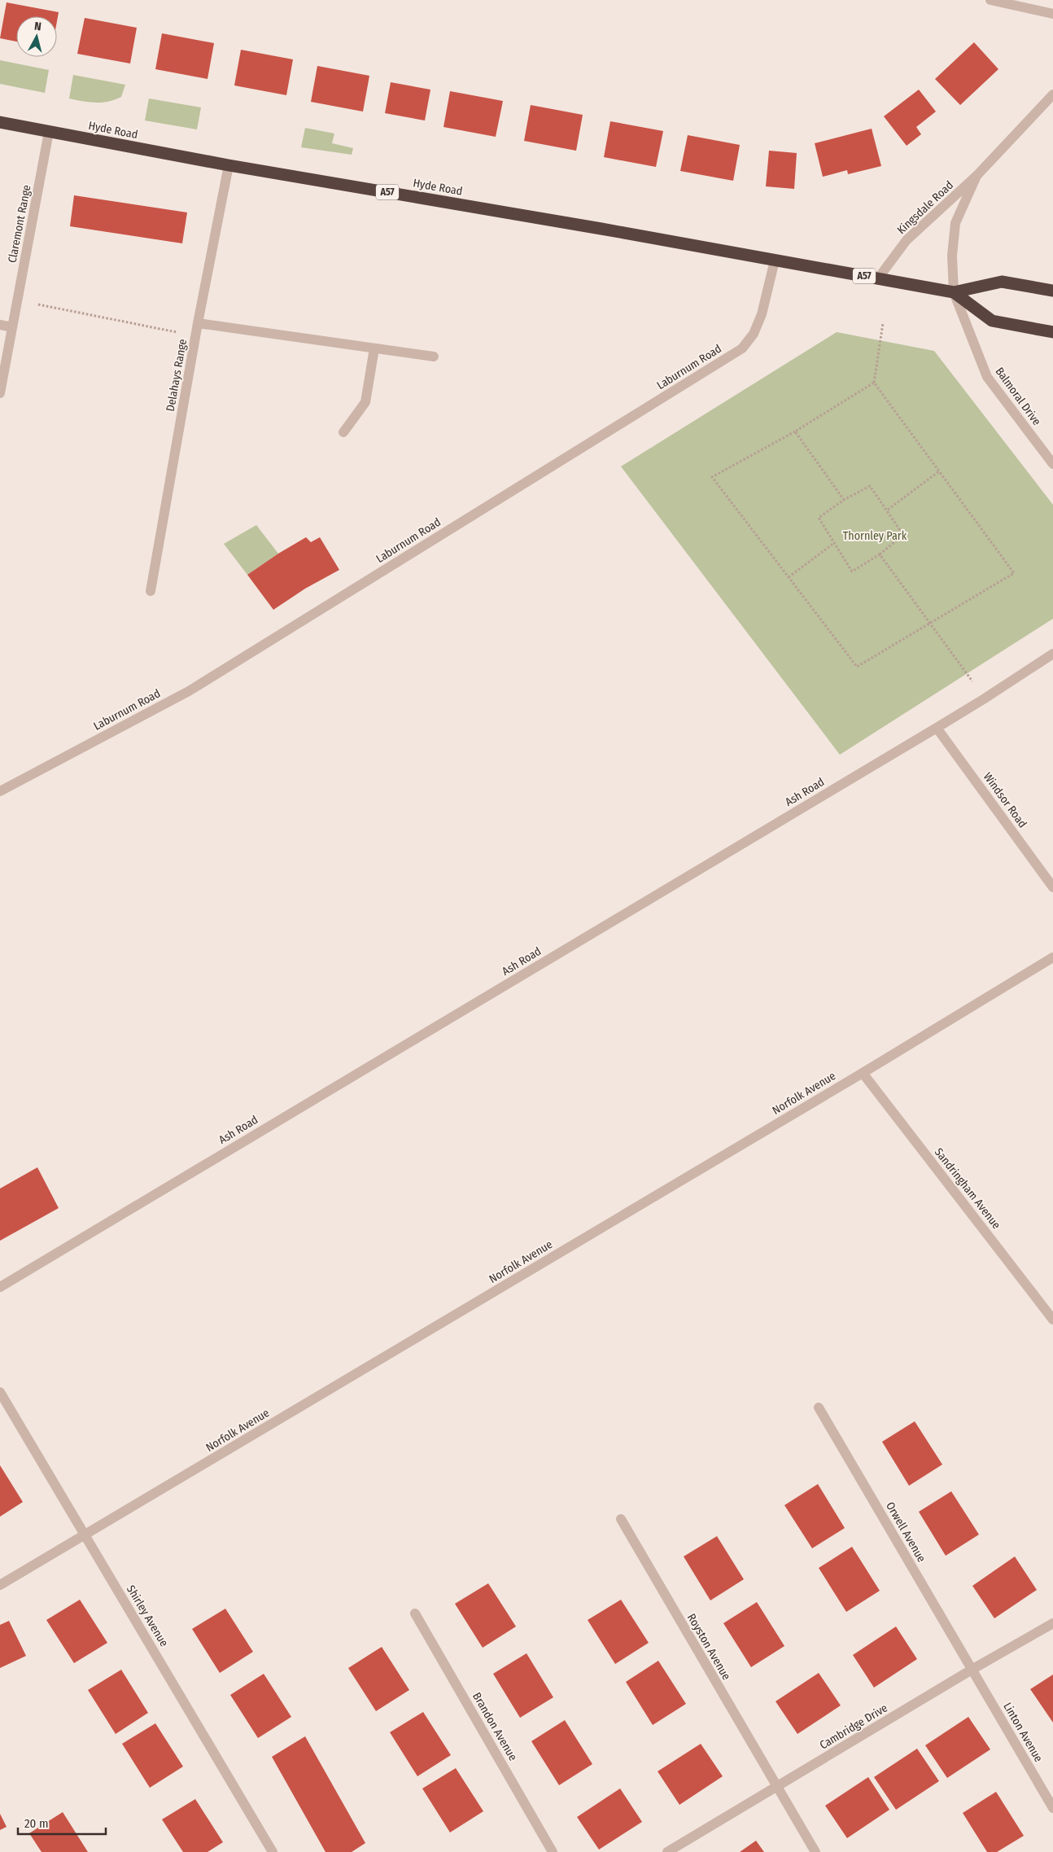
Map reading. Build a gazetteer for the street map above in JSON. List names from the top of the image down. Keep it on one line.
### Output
{"streets":{"highway":["Hyde Road","A57"],"street":["Kingsdale Road","Claremont Range","Laburnum Road","Delahays Range","Balmoral Drive","Ash Road","Windsor Road","Norfolk Avenue","Sandringham Avenue","Orwell Avenue","Shirley Avenue","Royston Avenue","Brandon Avenue","Cambridge Drive","Linton Avenue"]},"crossings":[["Hyde Road","A57"],["Hyde Road","Claremont Range"],["Hyde Road","Laburnum Road"],["Hyde Road","Delahays Range"],["A57","Kingsdale Road"],["A57","Laburnum Road"],["A57","Balmoral Drive"],["Kingsdale Road","Balmoral Drive"],["Ash Road","Windsor Road"],["Norfolk Avenue","Sandringham Avenue"],["Norfolk Avenue","Shirley Avenue"],["Orwell Avenue","Cambridge Drive"],["Orwell Avenue","Linton Avenue"],["Royston Avenue","Cambridge Drive"],["Cambridge Drive","Linton Avenue"]],"parks":["Thornley Park"],"scale_bar":"20 m","north":"top"}
